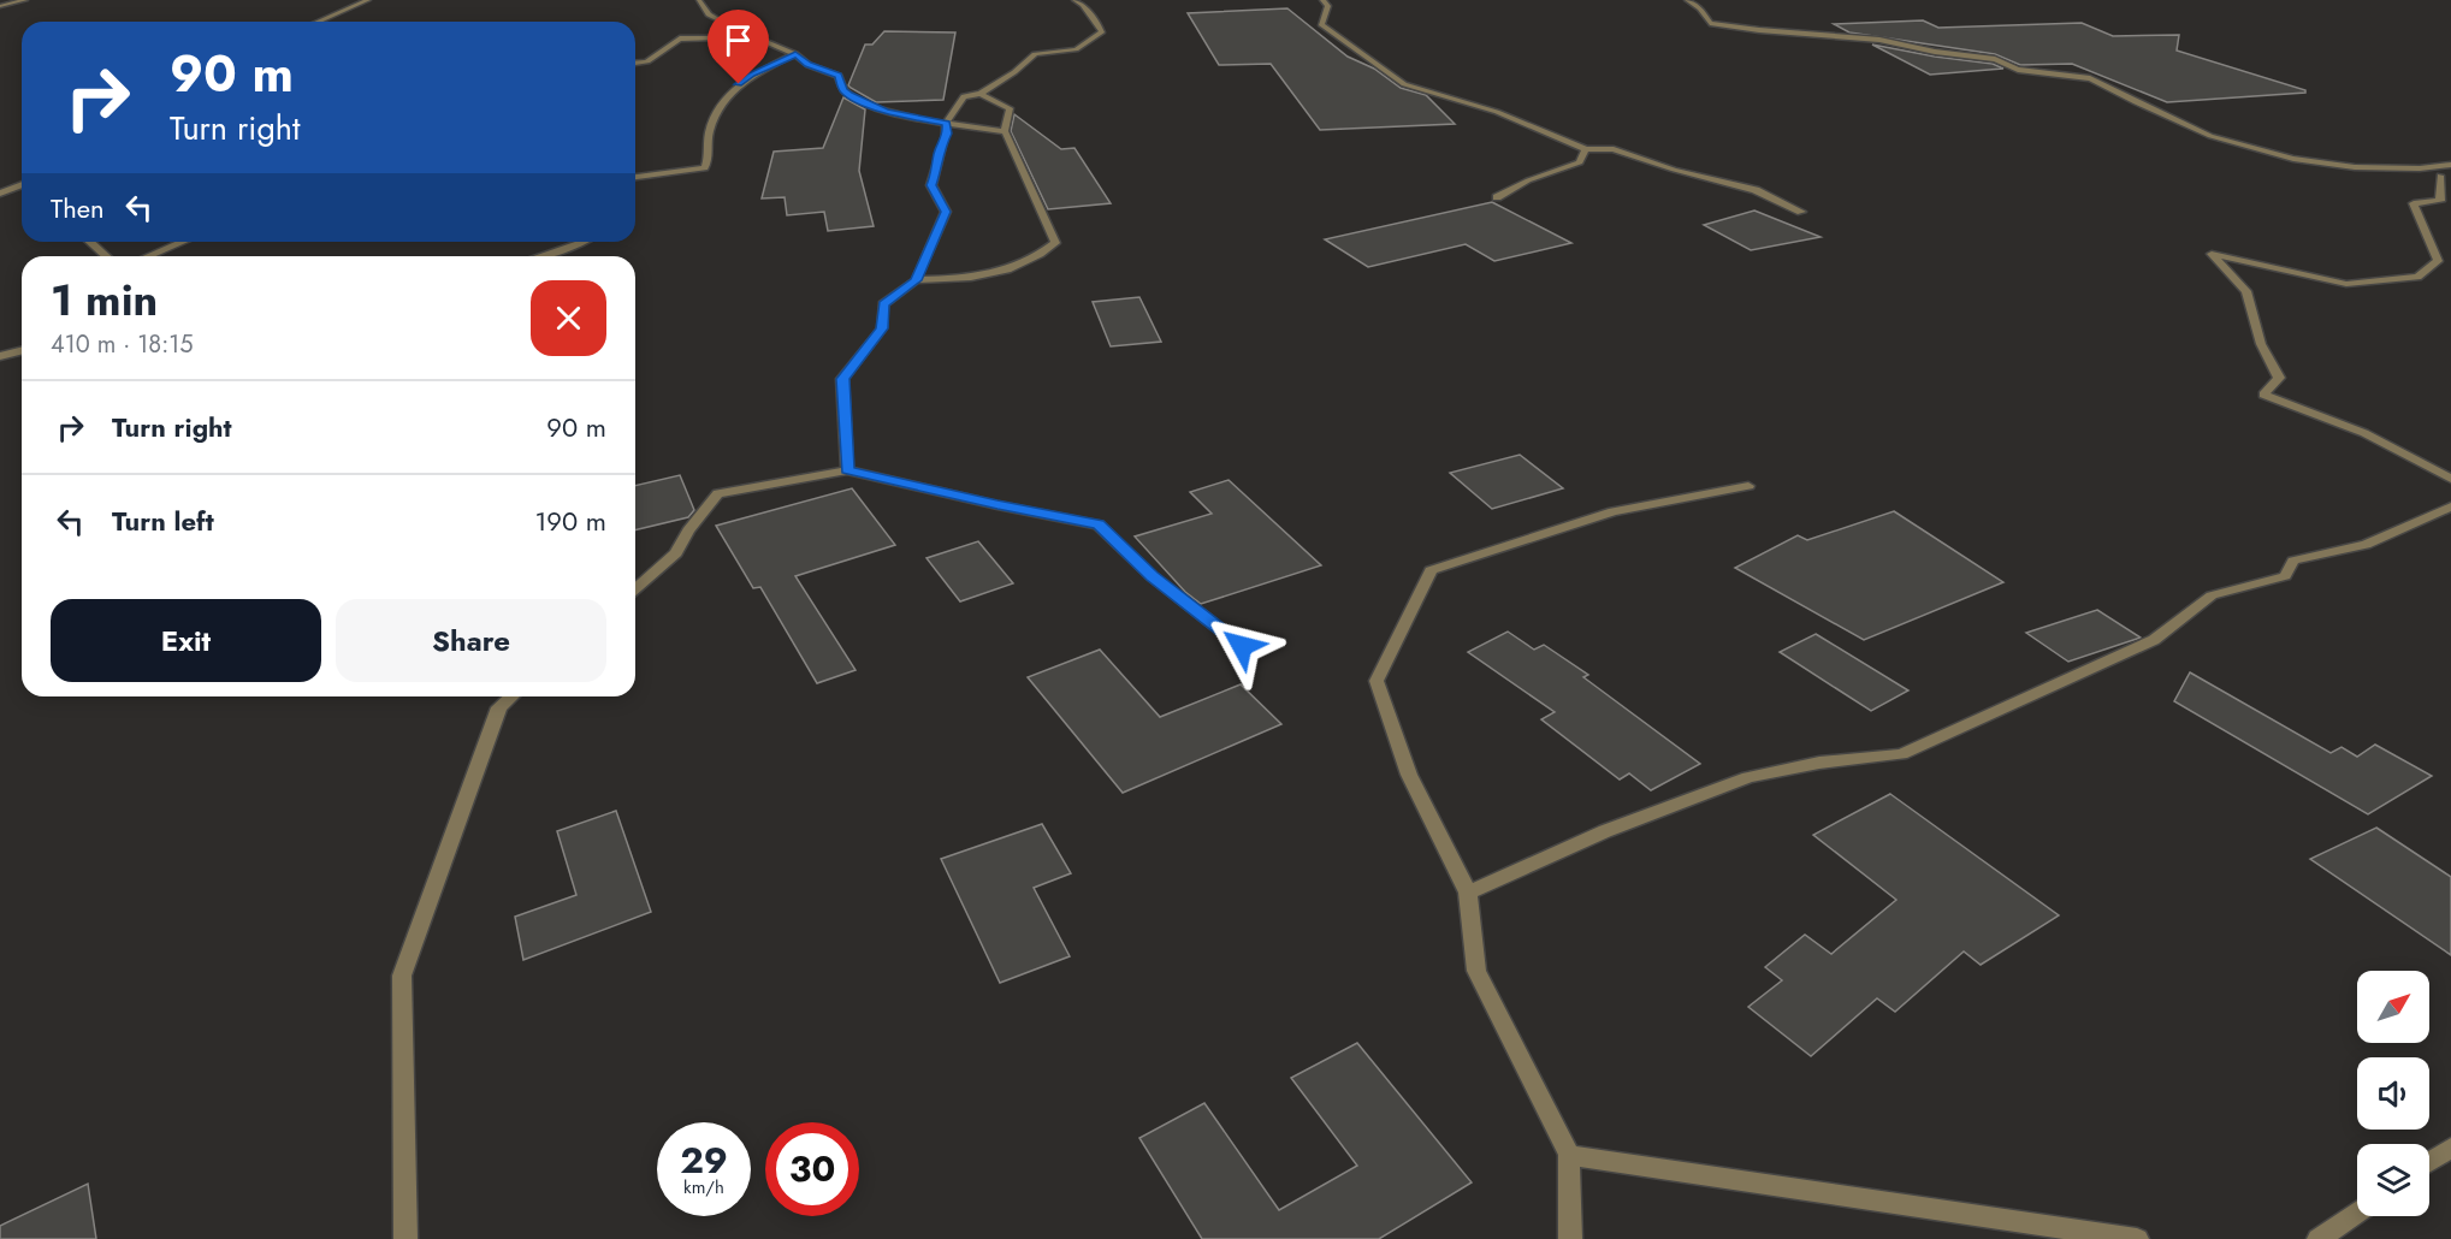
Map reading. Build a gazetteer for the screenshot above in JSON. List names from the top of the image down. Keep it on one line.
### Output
{"north":"top right","page":{"turn":["90 m","Turn right"],"then":"Then","heading":["1 min","410 m · 18:15"],"list":[{"name":"Turn right","value":"90 m"},{"name":"Turn left","value":"190 m"}],"buttons":["Exit","Share"],"speed":"29 km/h","limit":"30"}}
